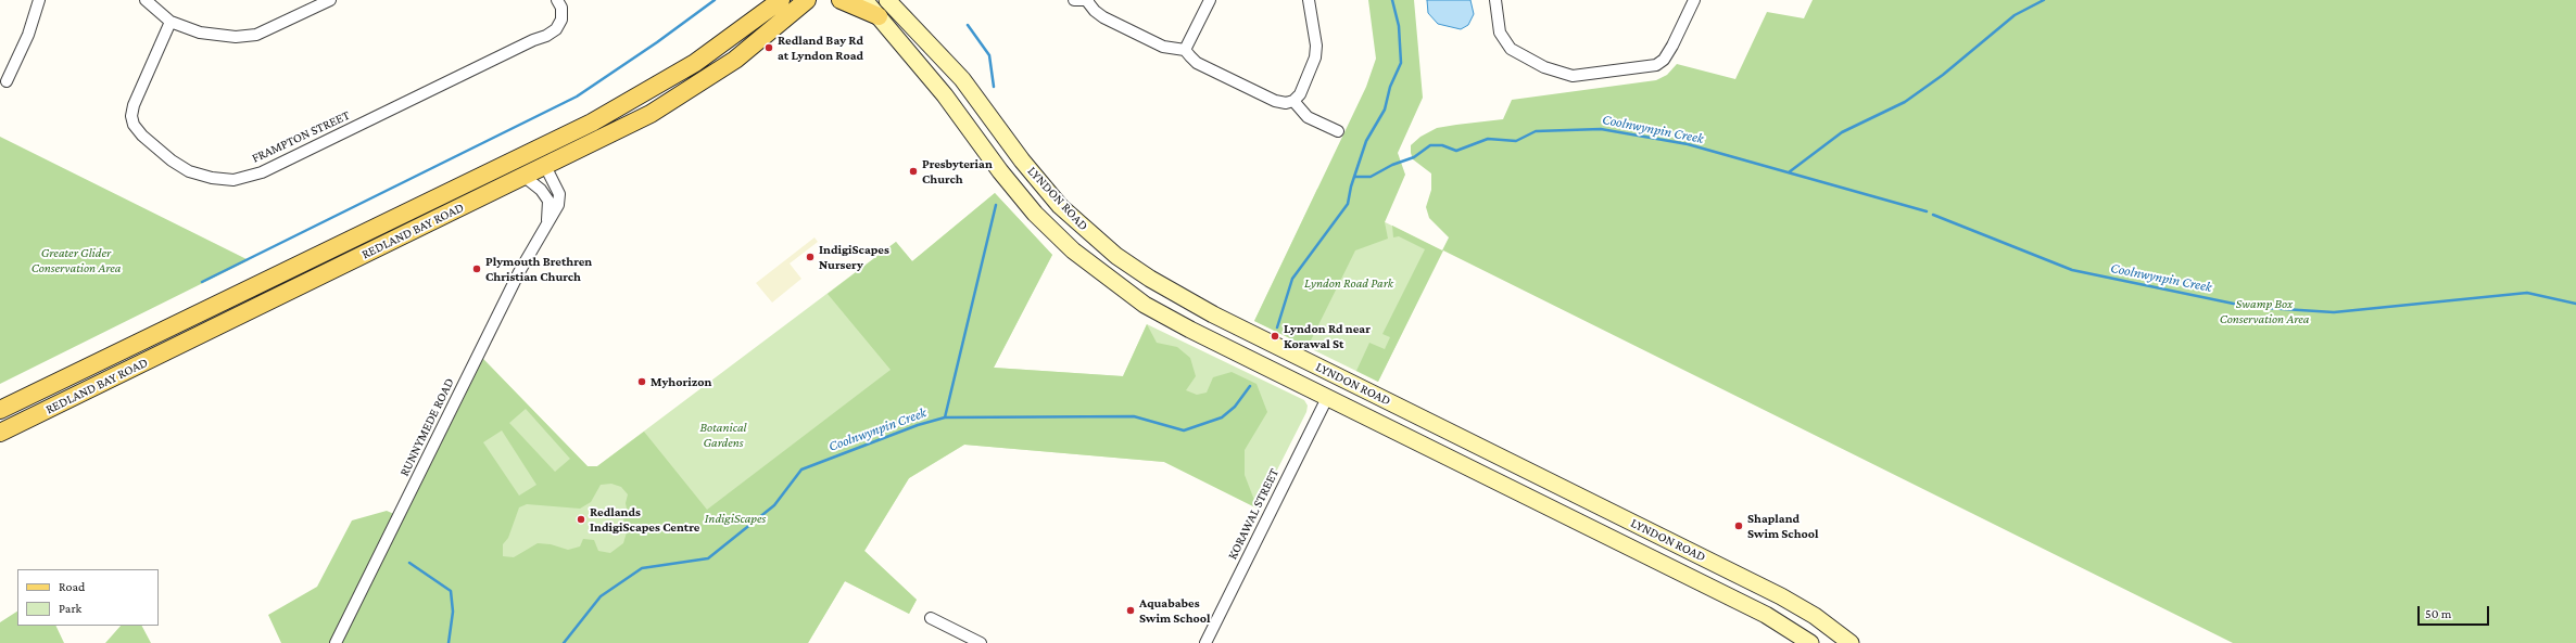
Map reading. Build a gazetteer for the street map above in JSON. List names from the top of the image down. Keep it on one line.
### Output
{"streets":{"main road":["LYNDON ROAD","REDLAND BAY ROAD"],"street":["FRAMPTON STREET","RUNNYMEDE ROAD","KORAWAL STREET"]},"crossings":[["LYNDON ROAD","KORAWAL STREET"],["REDLAND BAY ROAD","RUNNYMEDE ROAD"]],"water":["Coolnwynpin Creek"],"parks":["Greater Glider Conservation Area","Lyndon Road Park","Swamp Box Conservation Area","Botanical Gardens","IndigiScapes"],"places":["Redland Bay Rd at Lyndon Road","Presbyterian Church","IndigiScapes Nursery","Plymouth Brethren Christian Church","Lyndon Rd near Korawal St","Myhorizon","Redlands IndigiScapes Centre","Shapland Swim School","Aquababes Swim School"],"legend":["Road","Park"],"scale_bar":"50 m"}
